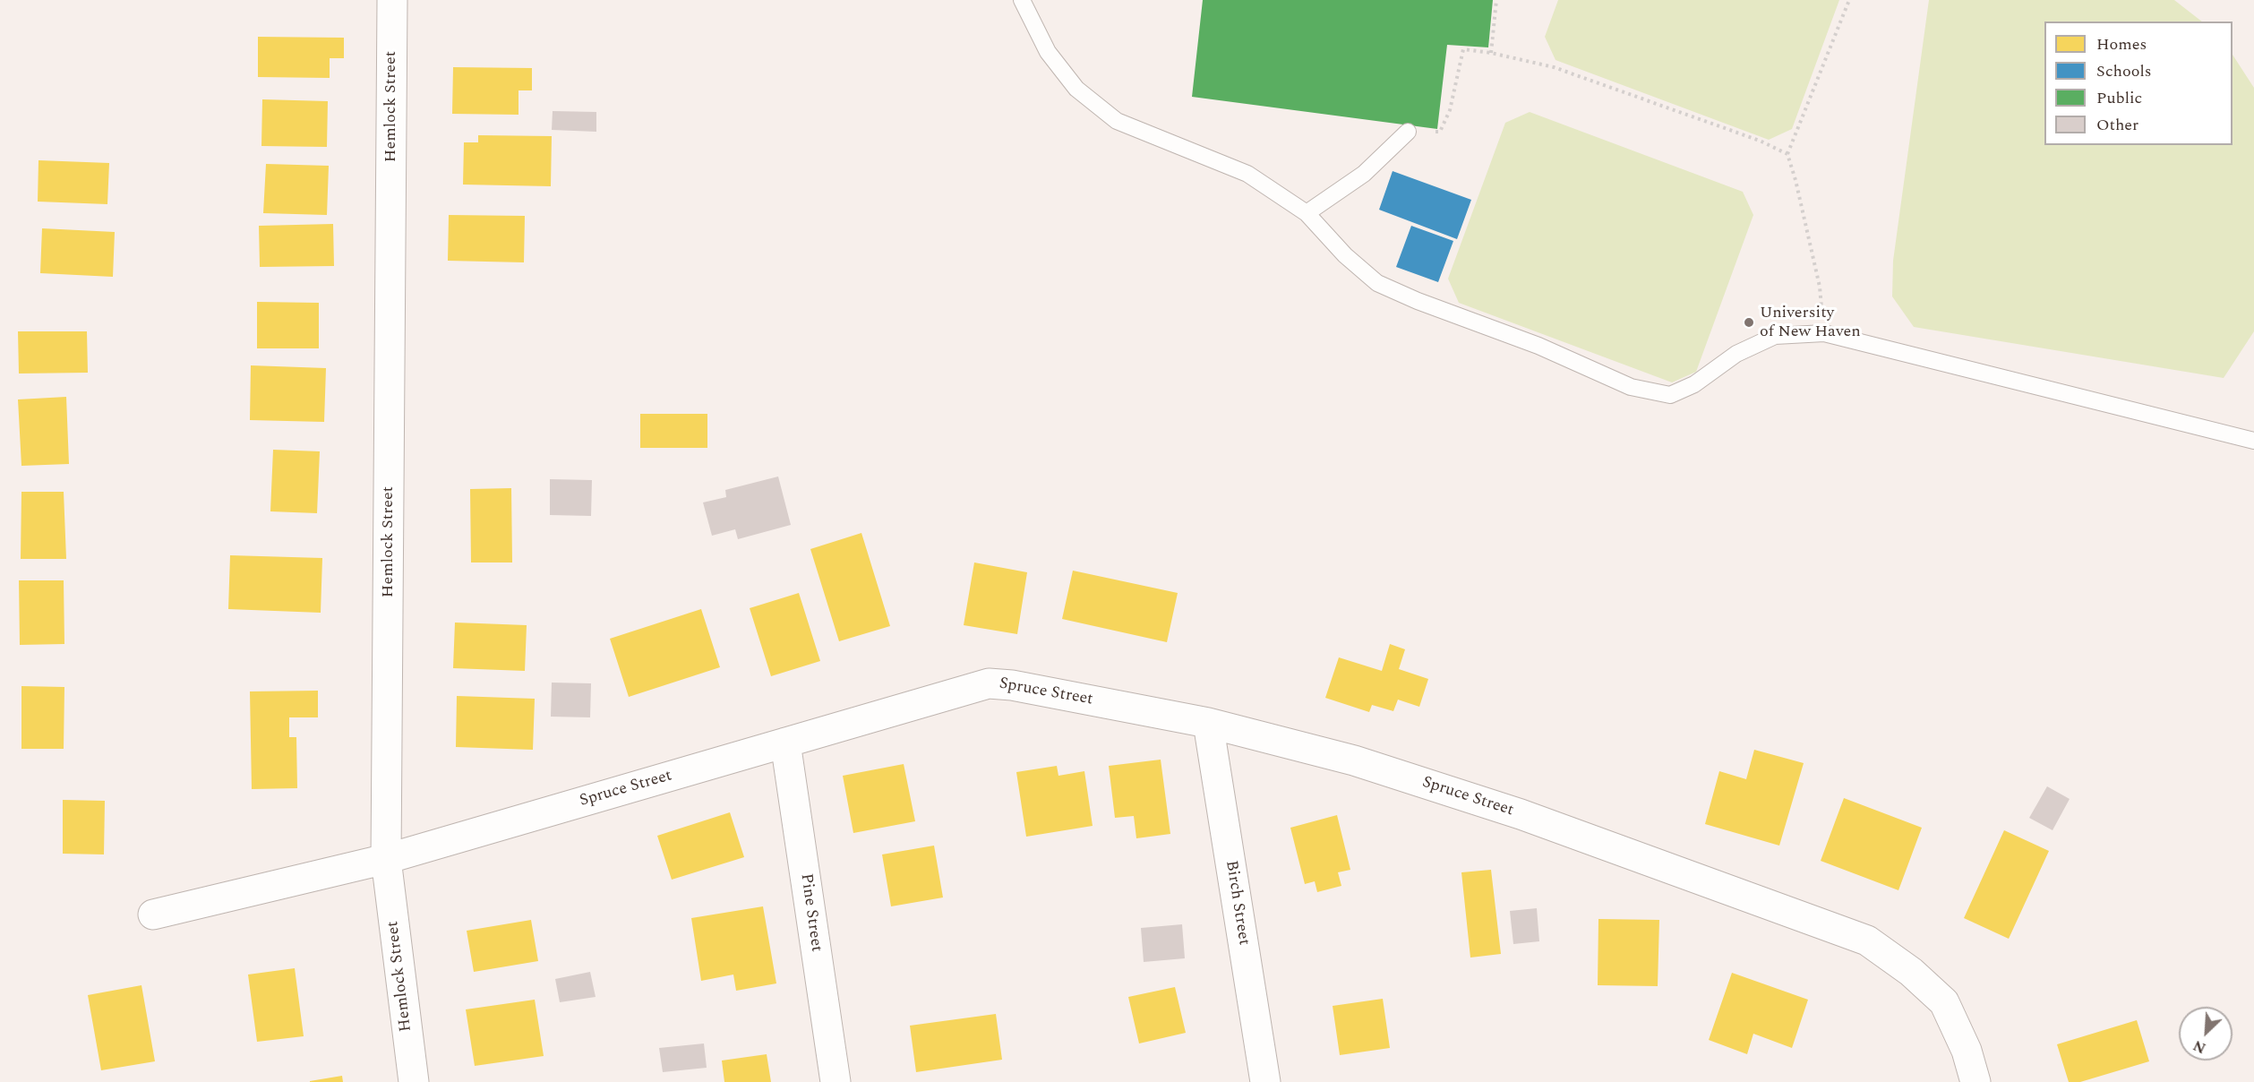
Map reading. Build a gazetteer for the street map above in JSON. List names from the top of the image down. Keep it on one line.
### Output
{"streets":{"street":["Hemlock Street","Spruce Street","Birch Street","Pine Street"]},"crossings":[["Hemlock Street","Spruce Street"],["Spruce Street","Birch Street"],["Spruce Street","Pine Street"]],"places":["University of New Haven"],"legend":["Homes","Schools","Public","Other"],"north":"bottom left"}
